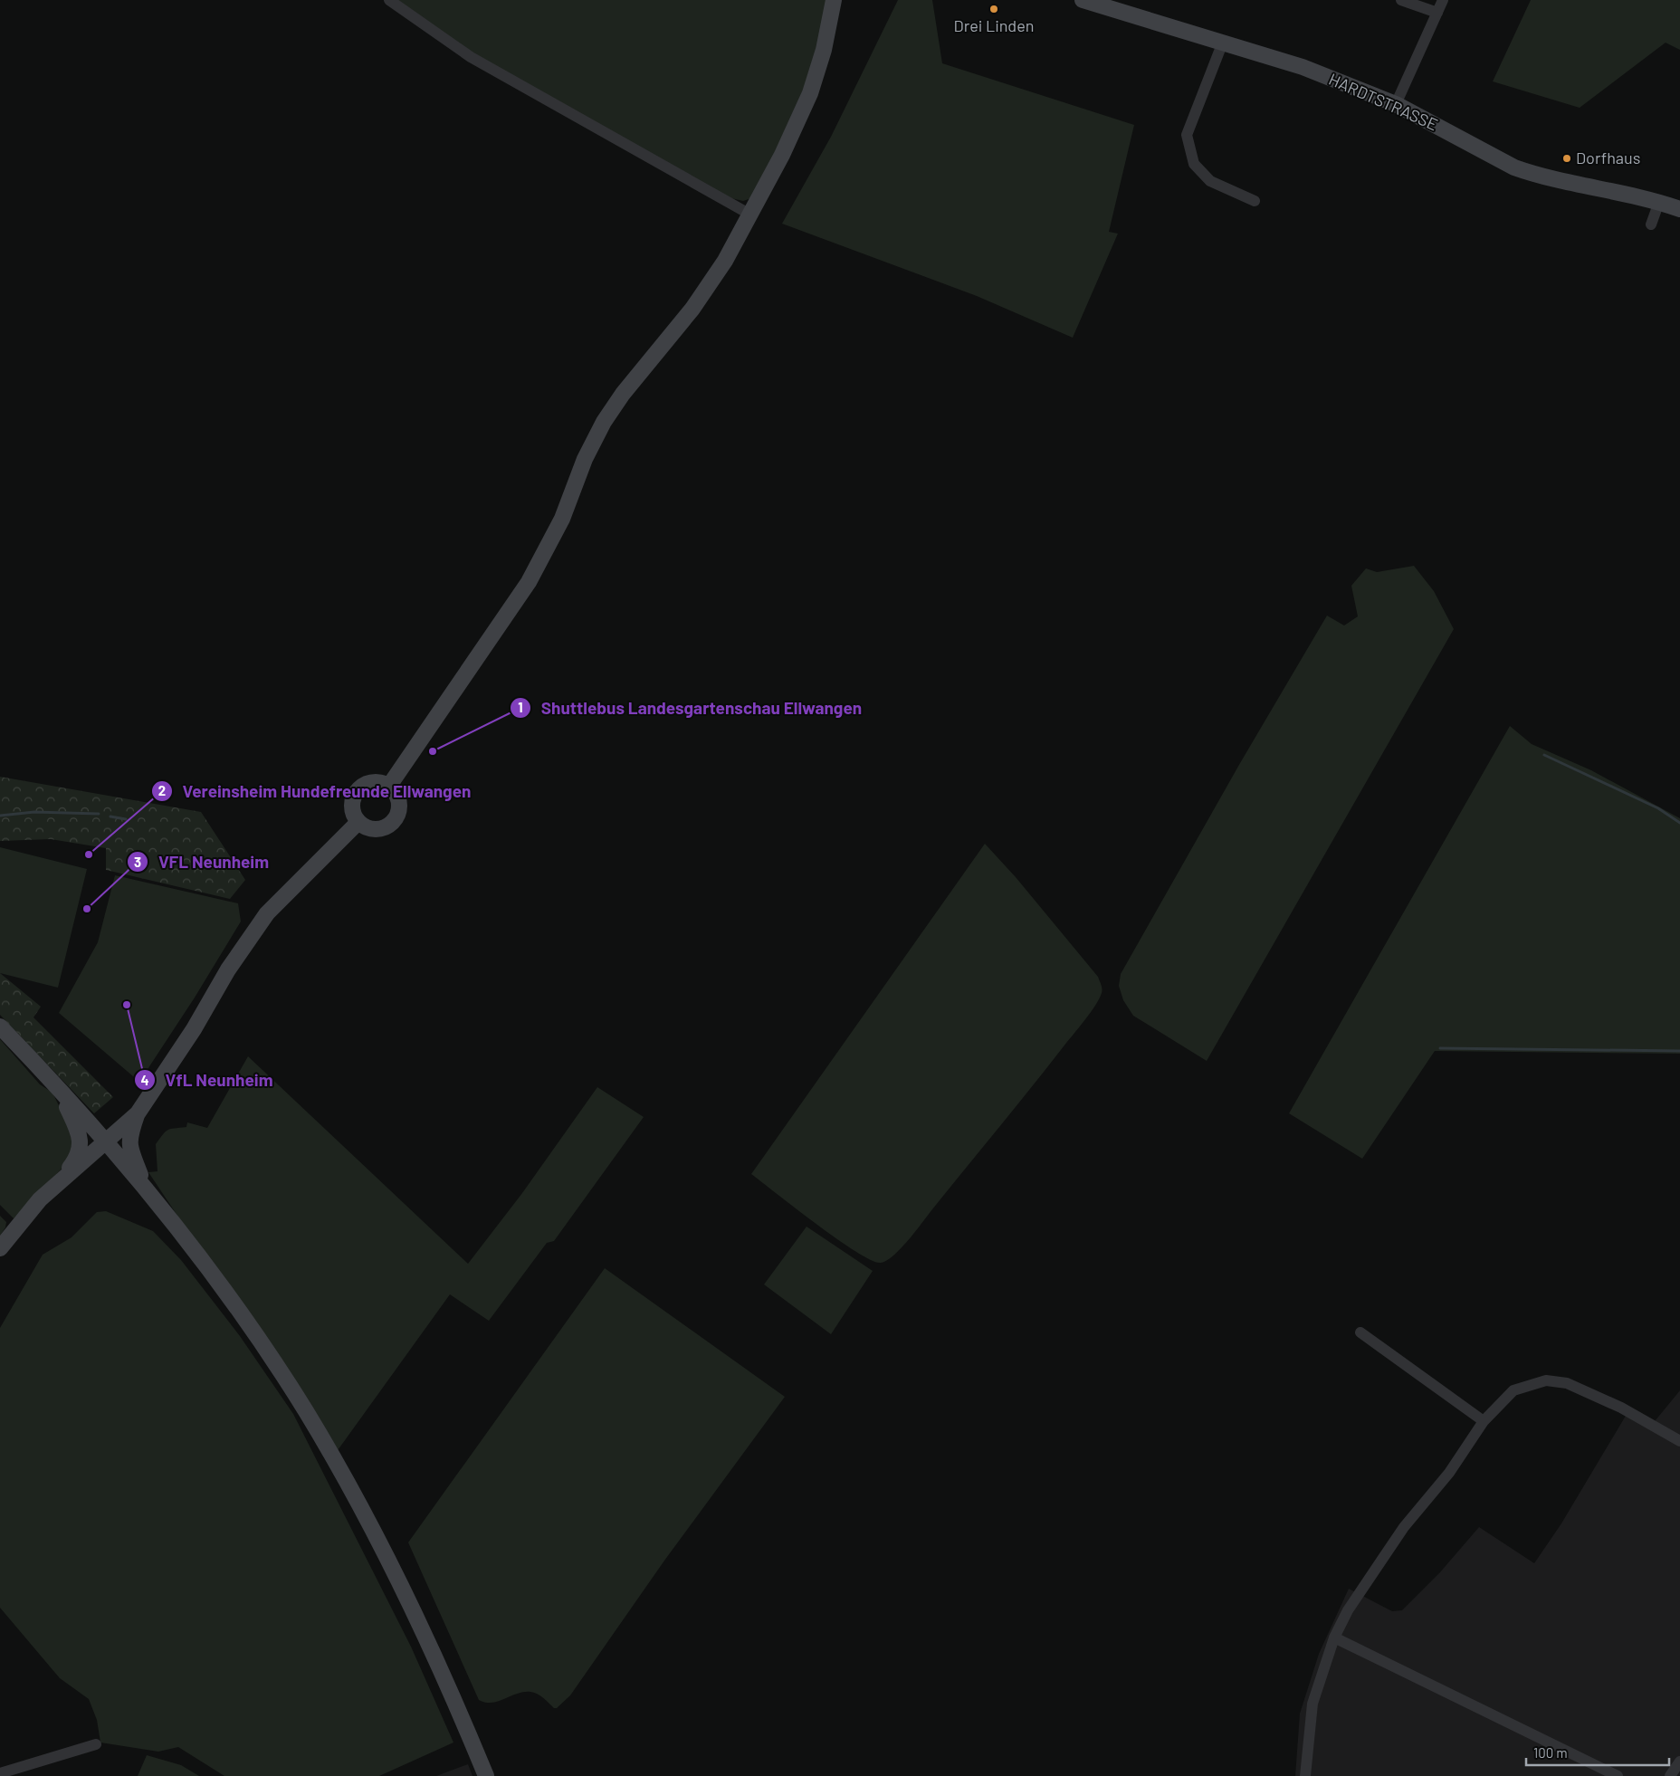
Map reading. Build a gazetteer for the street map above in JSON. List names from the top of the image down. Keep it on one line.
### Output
{"streets":{"main road":["HARDTSTRASSE"]},"places":["Drei Linden","Dorfhaus","Shuttlebus Landesgartenschau Ellwangen","Vereinsheim Hundefreunde Ellwangen","VFL Neunheim","VfL Neunheim"],"scale_bar":"100 m"}
